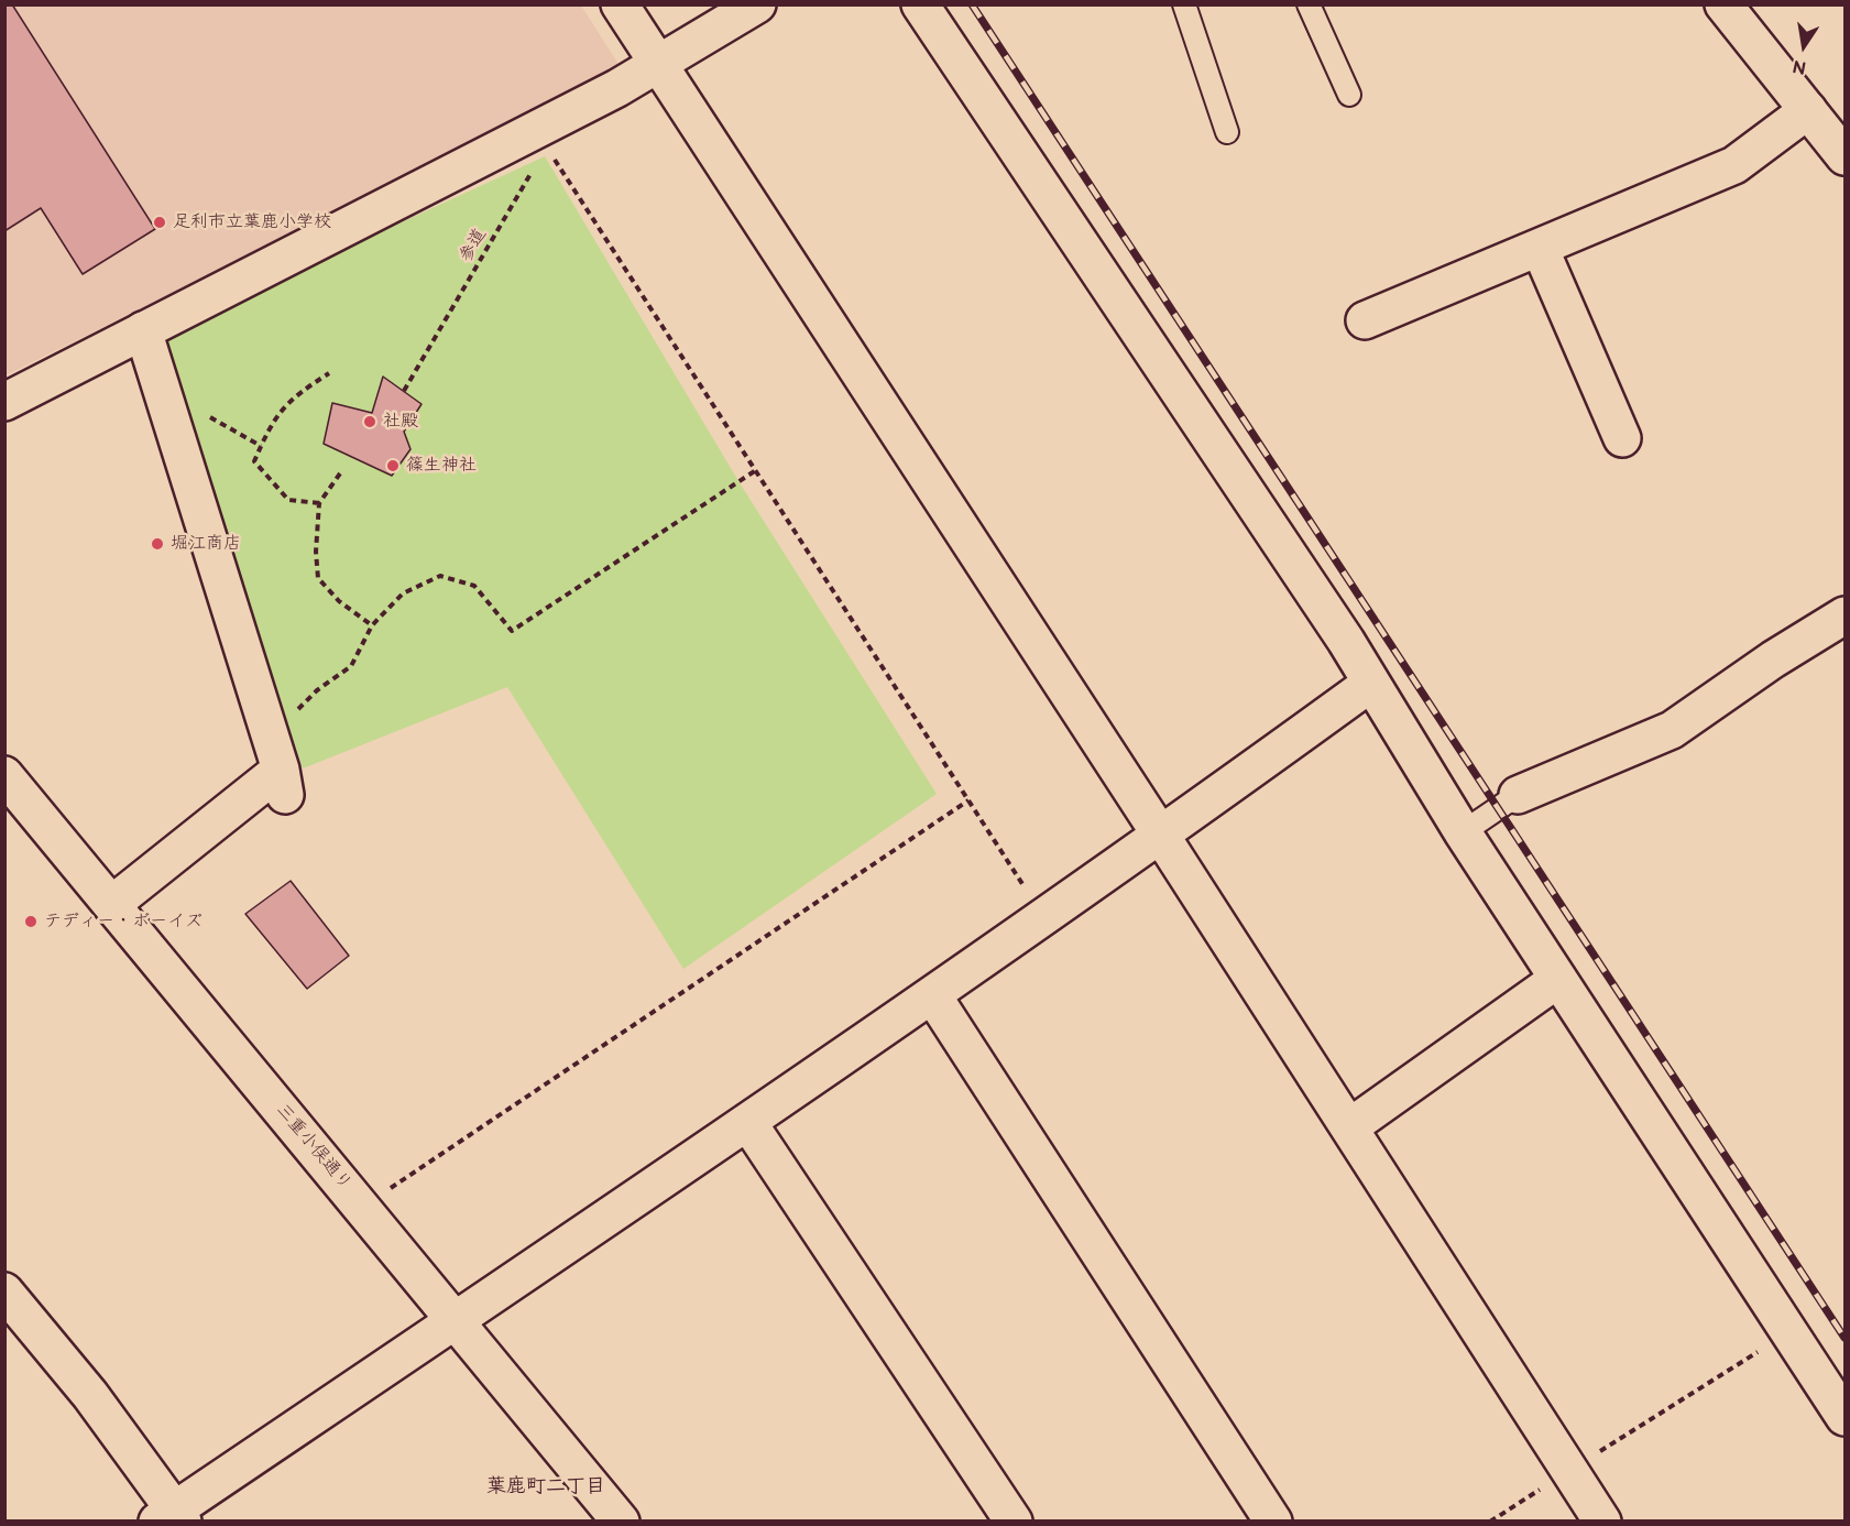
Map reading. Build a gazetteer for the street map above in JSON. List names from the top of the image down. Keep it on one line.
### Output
{"streets":{"street":["三重小俣通り"],"path":["参道"]},"districts":["葉鹿町二丁目"],"places":["足利市立葉鹿小学校","社殿","篠生神社","堀江商店","テディー・ボーイズ"],"north":"bottom"}
